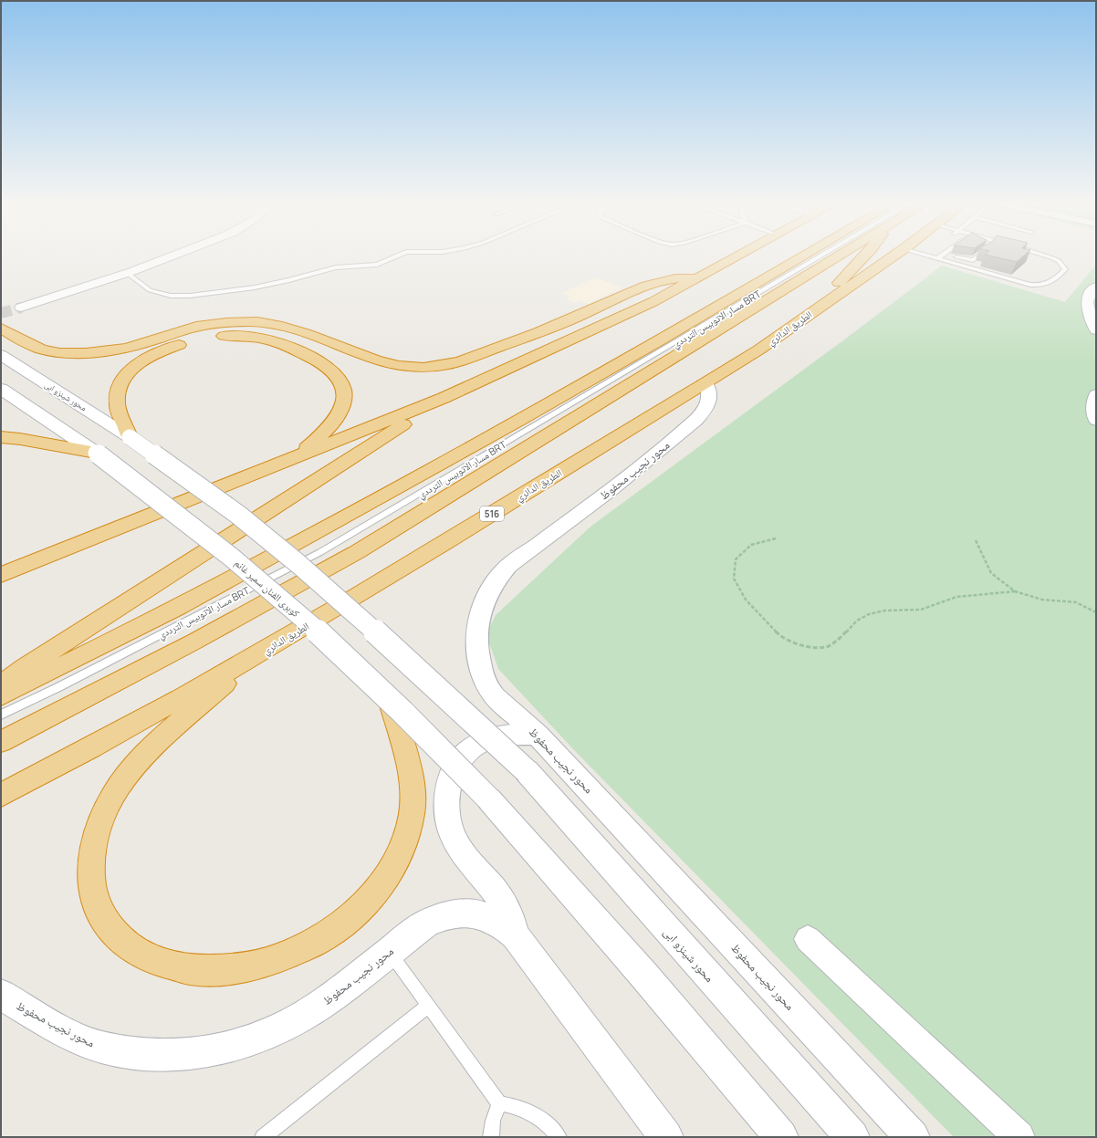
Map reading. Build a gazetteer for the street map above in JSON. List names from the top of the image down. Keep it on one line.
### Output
{"streets":{"highway":["الطريق الدائري","516"],"main road":["محور شينزو ابى","محور نجيب محفوظ","كوبرى الفنان سمير غانم"],"lane":["مسار الاتوبيس الترددي BRT"]},"crossings":[["الطريق الدائري","محور نجيب محفوظ"],["الطريق الدائري","516"]]}
